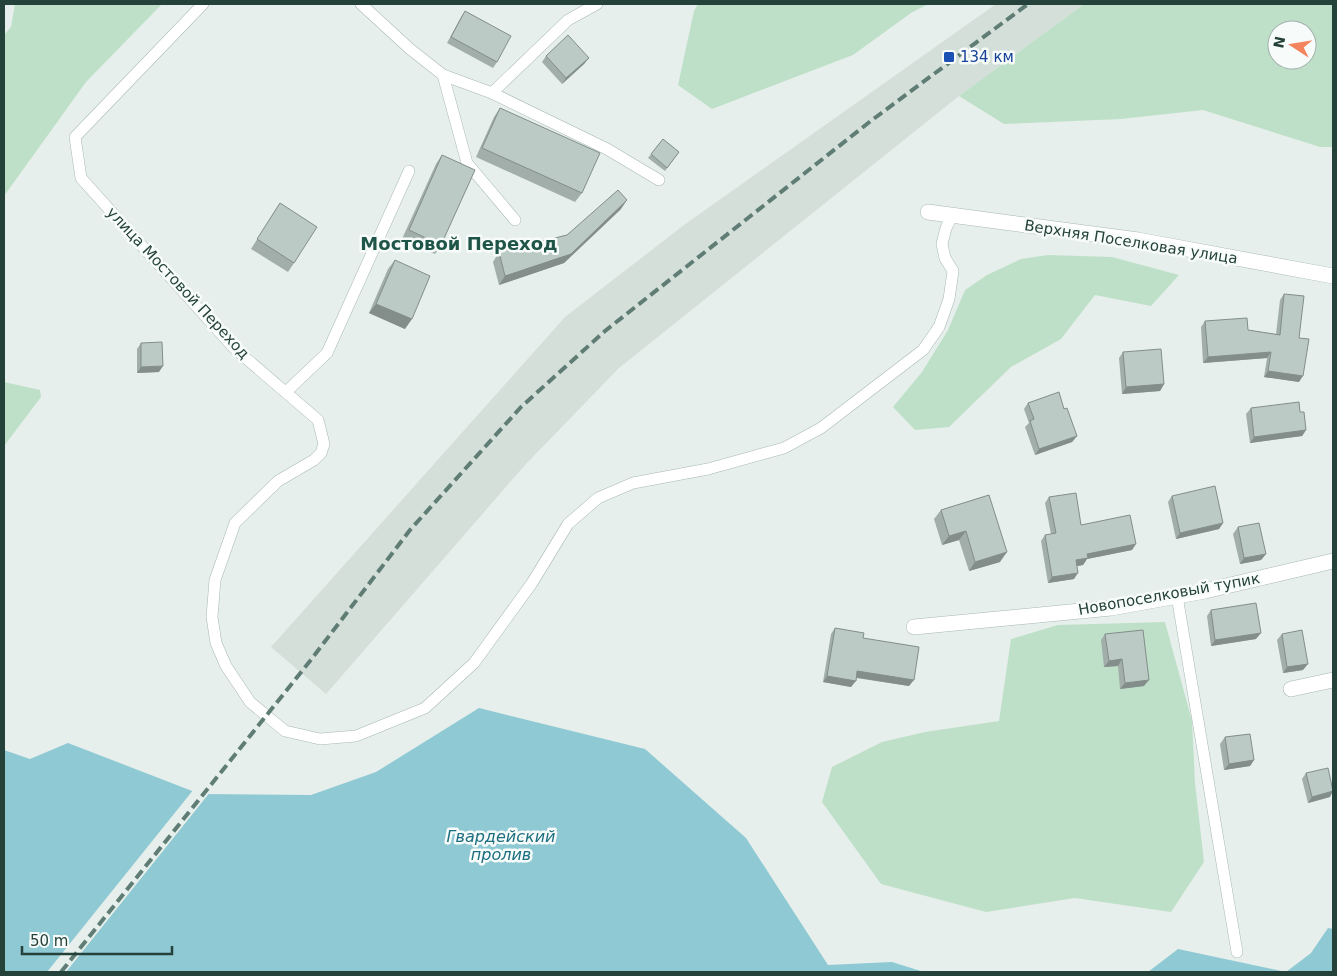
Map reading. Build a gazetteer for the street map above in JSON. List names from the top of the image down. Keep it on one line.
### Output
{"streets":{"street":["Верхняя Поселковая улица","Новопоселковый тупик"],"lane":["улица Мостовой Переход"]},"crossings":[["Верхняя Поселковая улица","улица Мостовой Переход"]],"districts":["Мостовой Переход"],"water":["Гвардейский пролив"],"places":{"transit":["134 км"]},"scale_bar":"50 m","north":"left"}
